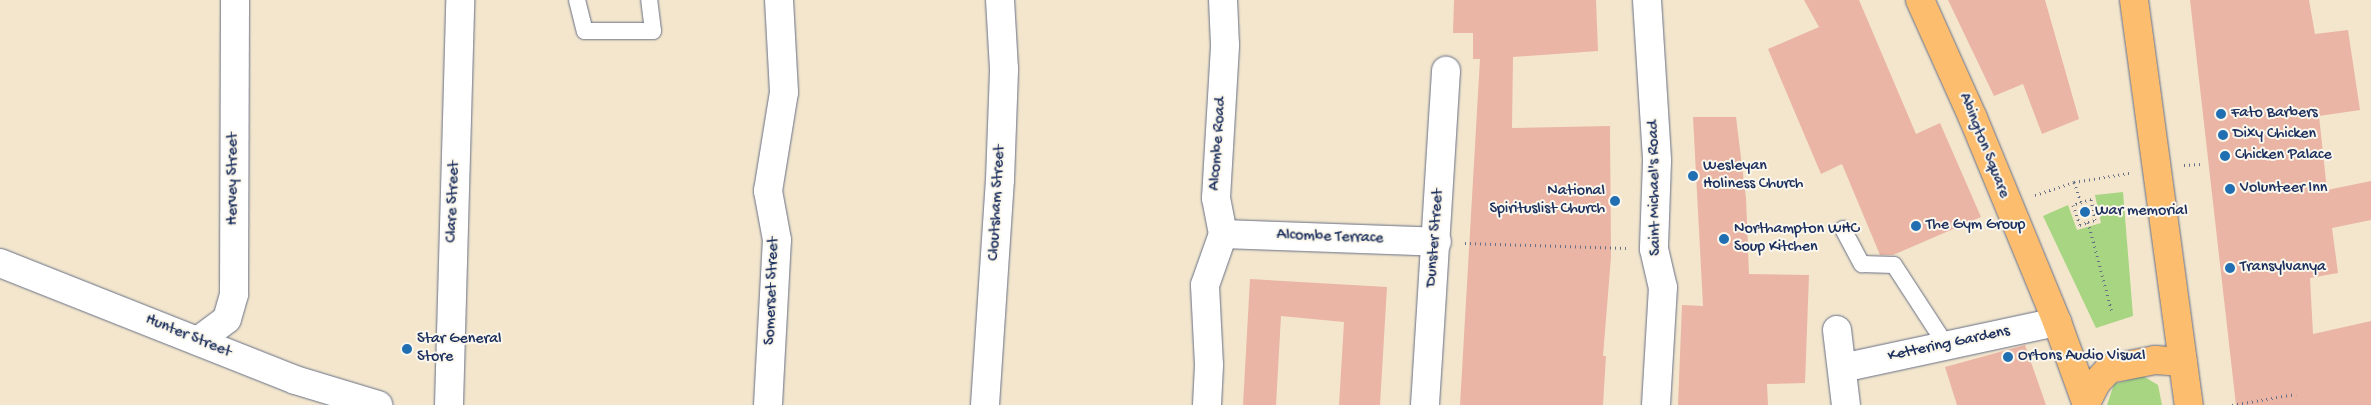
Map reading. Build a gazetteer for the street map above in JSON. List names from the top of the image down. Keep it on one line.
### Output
{"streets":{"main road":["Abington Square"],"street":["Alcombe Road","Hervey Street","Saint Michael's Road","Clare Street","Cloutsham Street","Alcombe Terrace","Dunster Street","Somerset Street","Hunter Street","Kettering Gardens"]},"crossings":[["Alcombe Road","Alcombe Terrace"],["Abington Square","Kettering Gardens"],["Hervey Street","Hunter Street"],["Alcombe Terrace","Dunster Street"]],"places":["Fato Barbers","Dixy Chicken","Chicken Palace","Wesleyan Holiness Church","Volunteer Inn","National Spirituslist Church","War memorial","The Gym Group","Northampton WHC Soup Kitchen","Transylvanya","Star General Store","Ortons Audio Visual"]}
